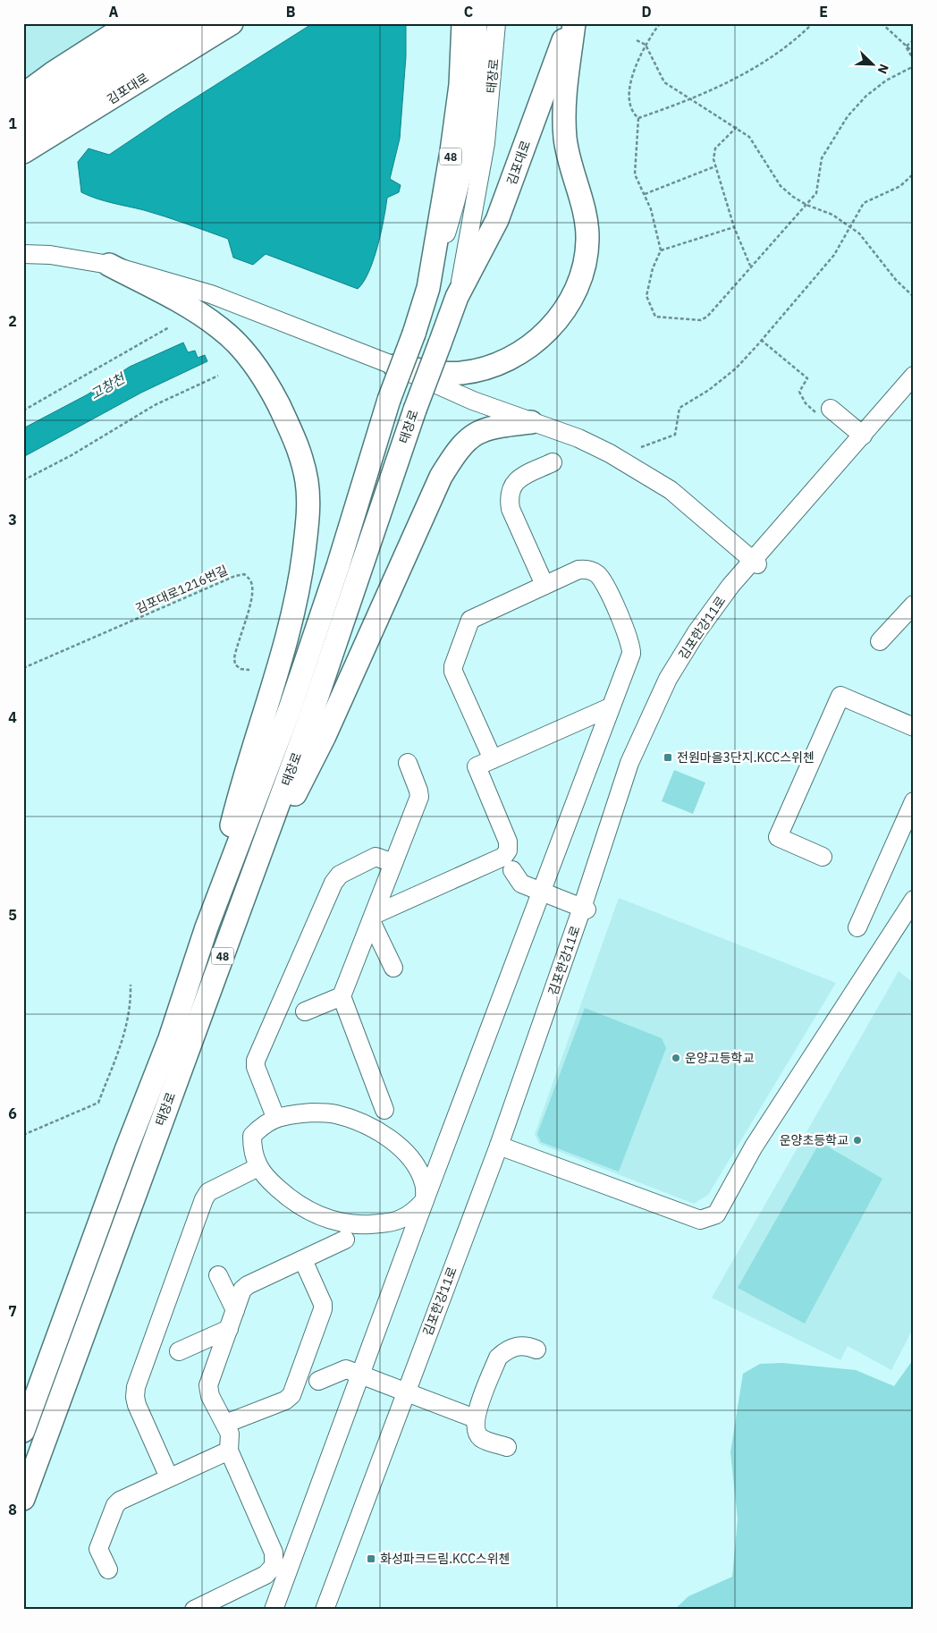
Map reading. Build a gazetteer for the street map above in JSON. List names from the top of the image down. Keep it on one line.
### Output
{"streets":{"main road":["태장로","김포대로","48"],"street":["김포한강11로"],"path":["김포대로1216번길"]},"crossings":[["태장로","김포대로"],["태장로","48"]],"water":["고창천"],"places":{"transit":["전원마을3단지.KCC스위첸","화성파크드림.KCC스위첸"],"other":["운양고등학교","운양초등학교"]},"north":"bottom right","grid":{"columns":["A","B","C","D","E"],"rows":["1","2","3","4","5","6","7","8"]}}
